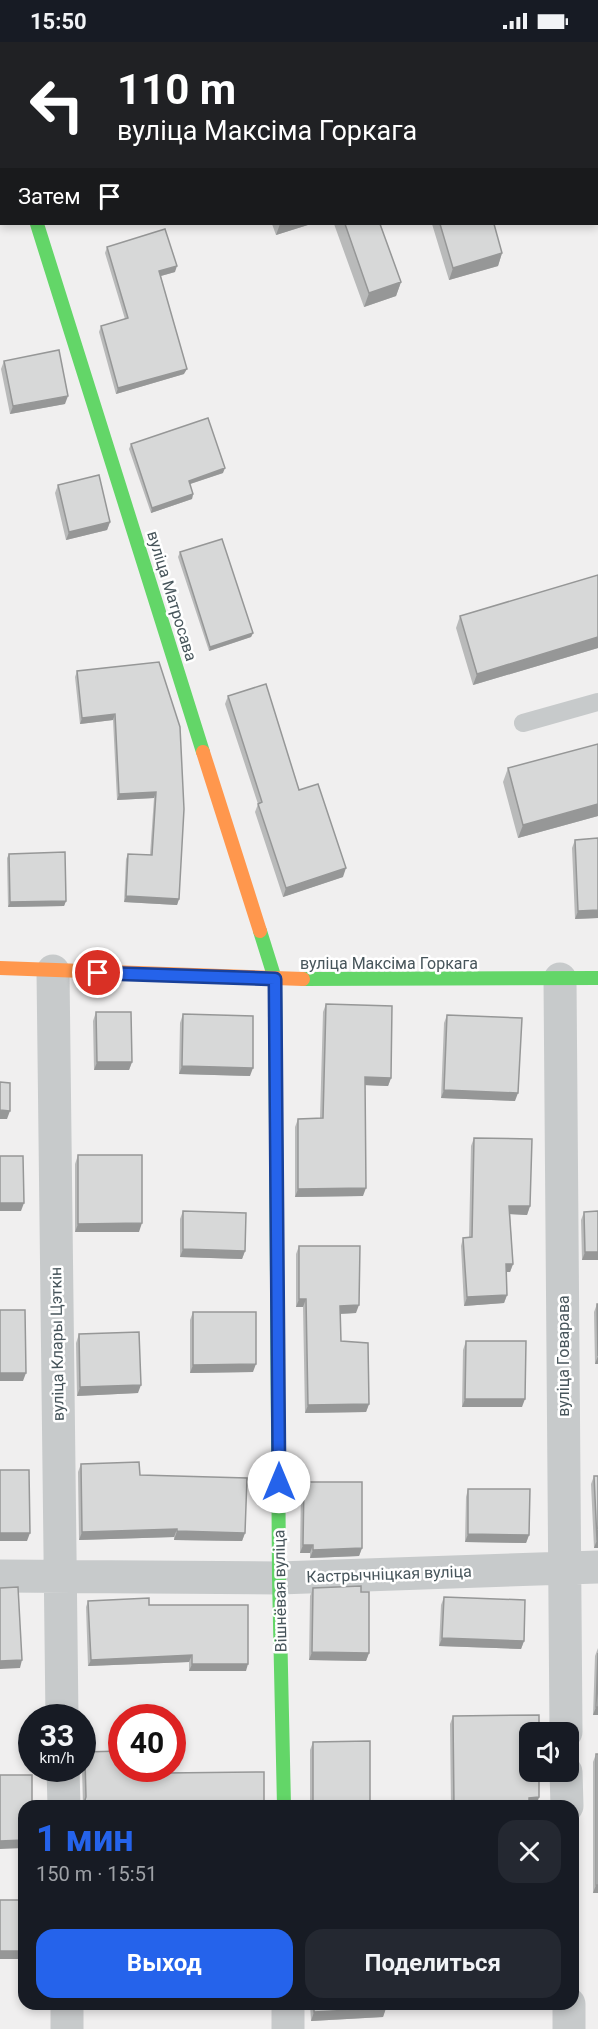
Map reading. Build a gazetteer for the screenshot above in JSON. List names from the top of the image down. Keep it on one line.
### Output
{"streets":{"street":["вуліца Матросава","вуліца Максіма Горкага","вуліца Клары Цэткін","вуліца Говарава","Кастрычніцкая вуліца","Вішнёвая вуліца"]},"crossings":[["вуліца Матросава","вуліца Максіма Горкага"],["вуліца Матросава","Вішнёвая вуліца"],["вуліца Максіма Горкага","вуліца Клары Цэткін"],["вуліца Максіма Горкага","вуліца Говарава"],["вуліца Максіма Горкага","Вішнёвая вуліца"],["вуліца Клары Цэткін","Кастрычніцкая вуліца"],["вуліца Говарава","Кастрычніцкая вуліца"],["Кастрычніцкая вуліца","Вішнёвая вуліца"]],"page":{"status":"15:50","turn":["110 m","вуліца Максіма Горкага"],"then":"Затем","speed":"33 km/h","limit":"40","heading":["1 мин","150 m · 15:51"],"buttons":["Выход","Поделиться"]}}
